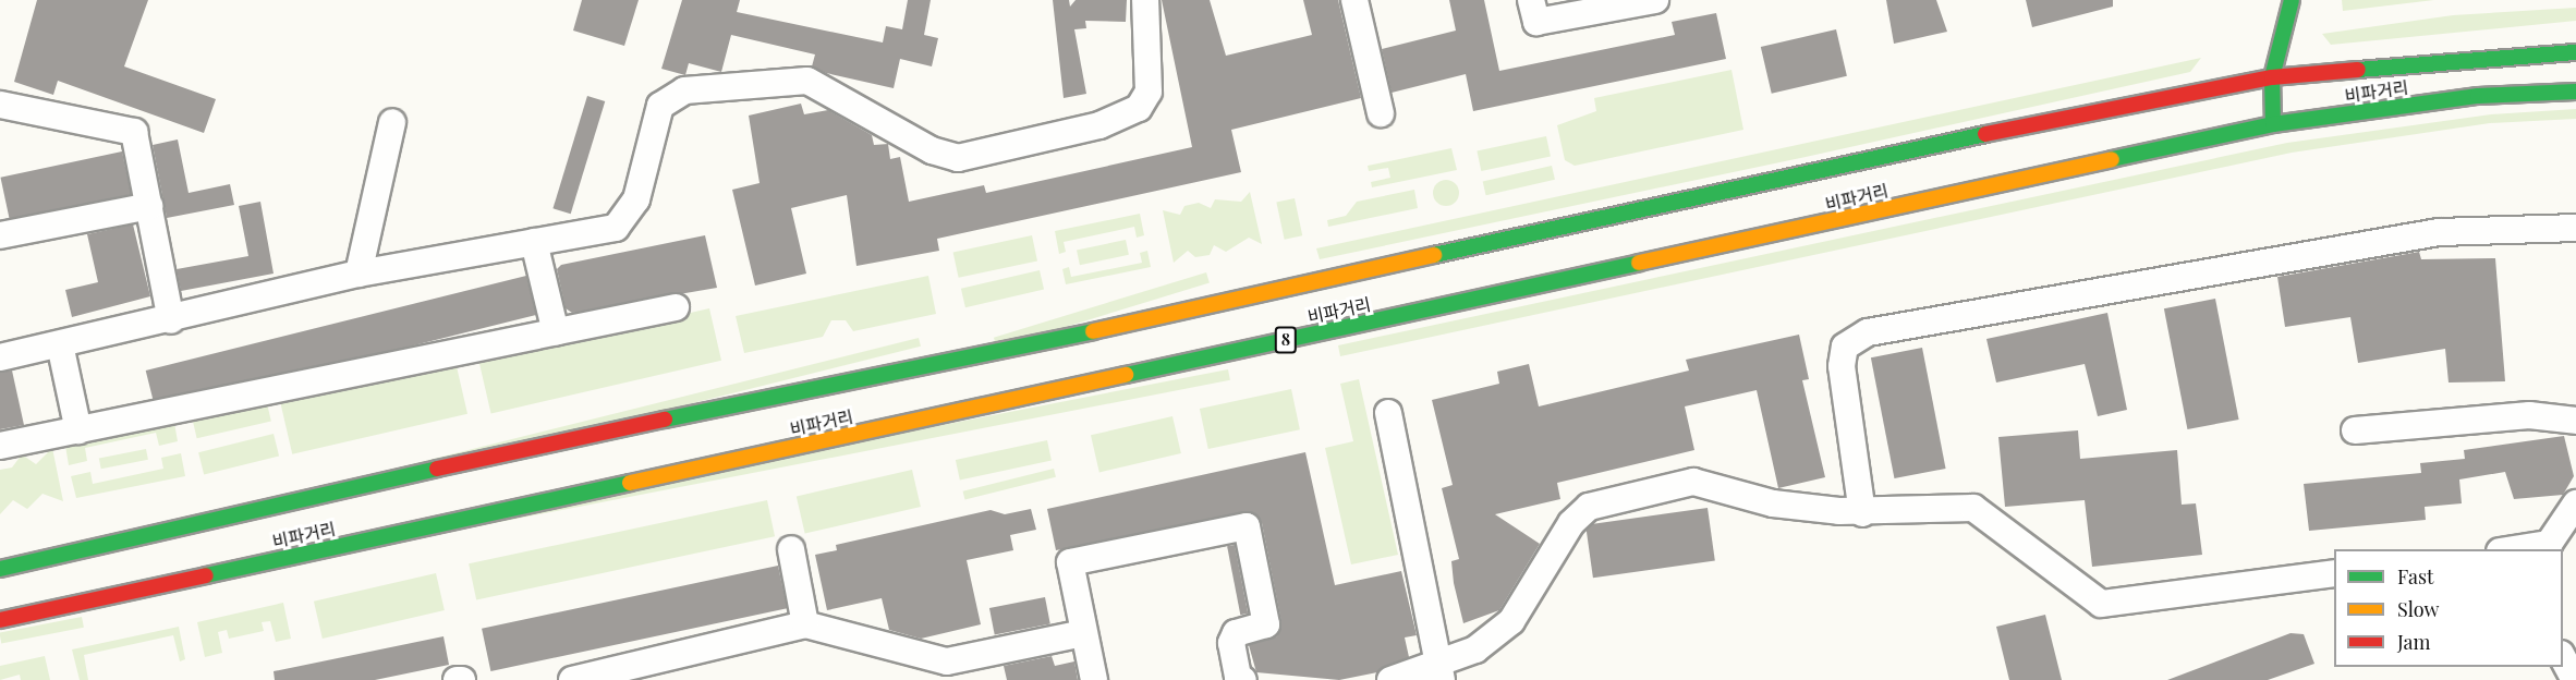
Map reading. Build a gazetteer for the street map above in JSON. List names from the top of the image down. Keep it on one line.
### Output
{"streets":{"main road":["비파거리","8"]},"legend":["Fast","Slow","Jam"]}
